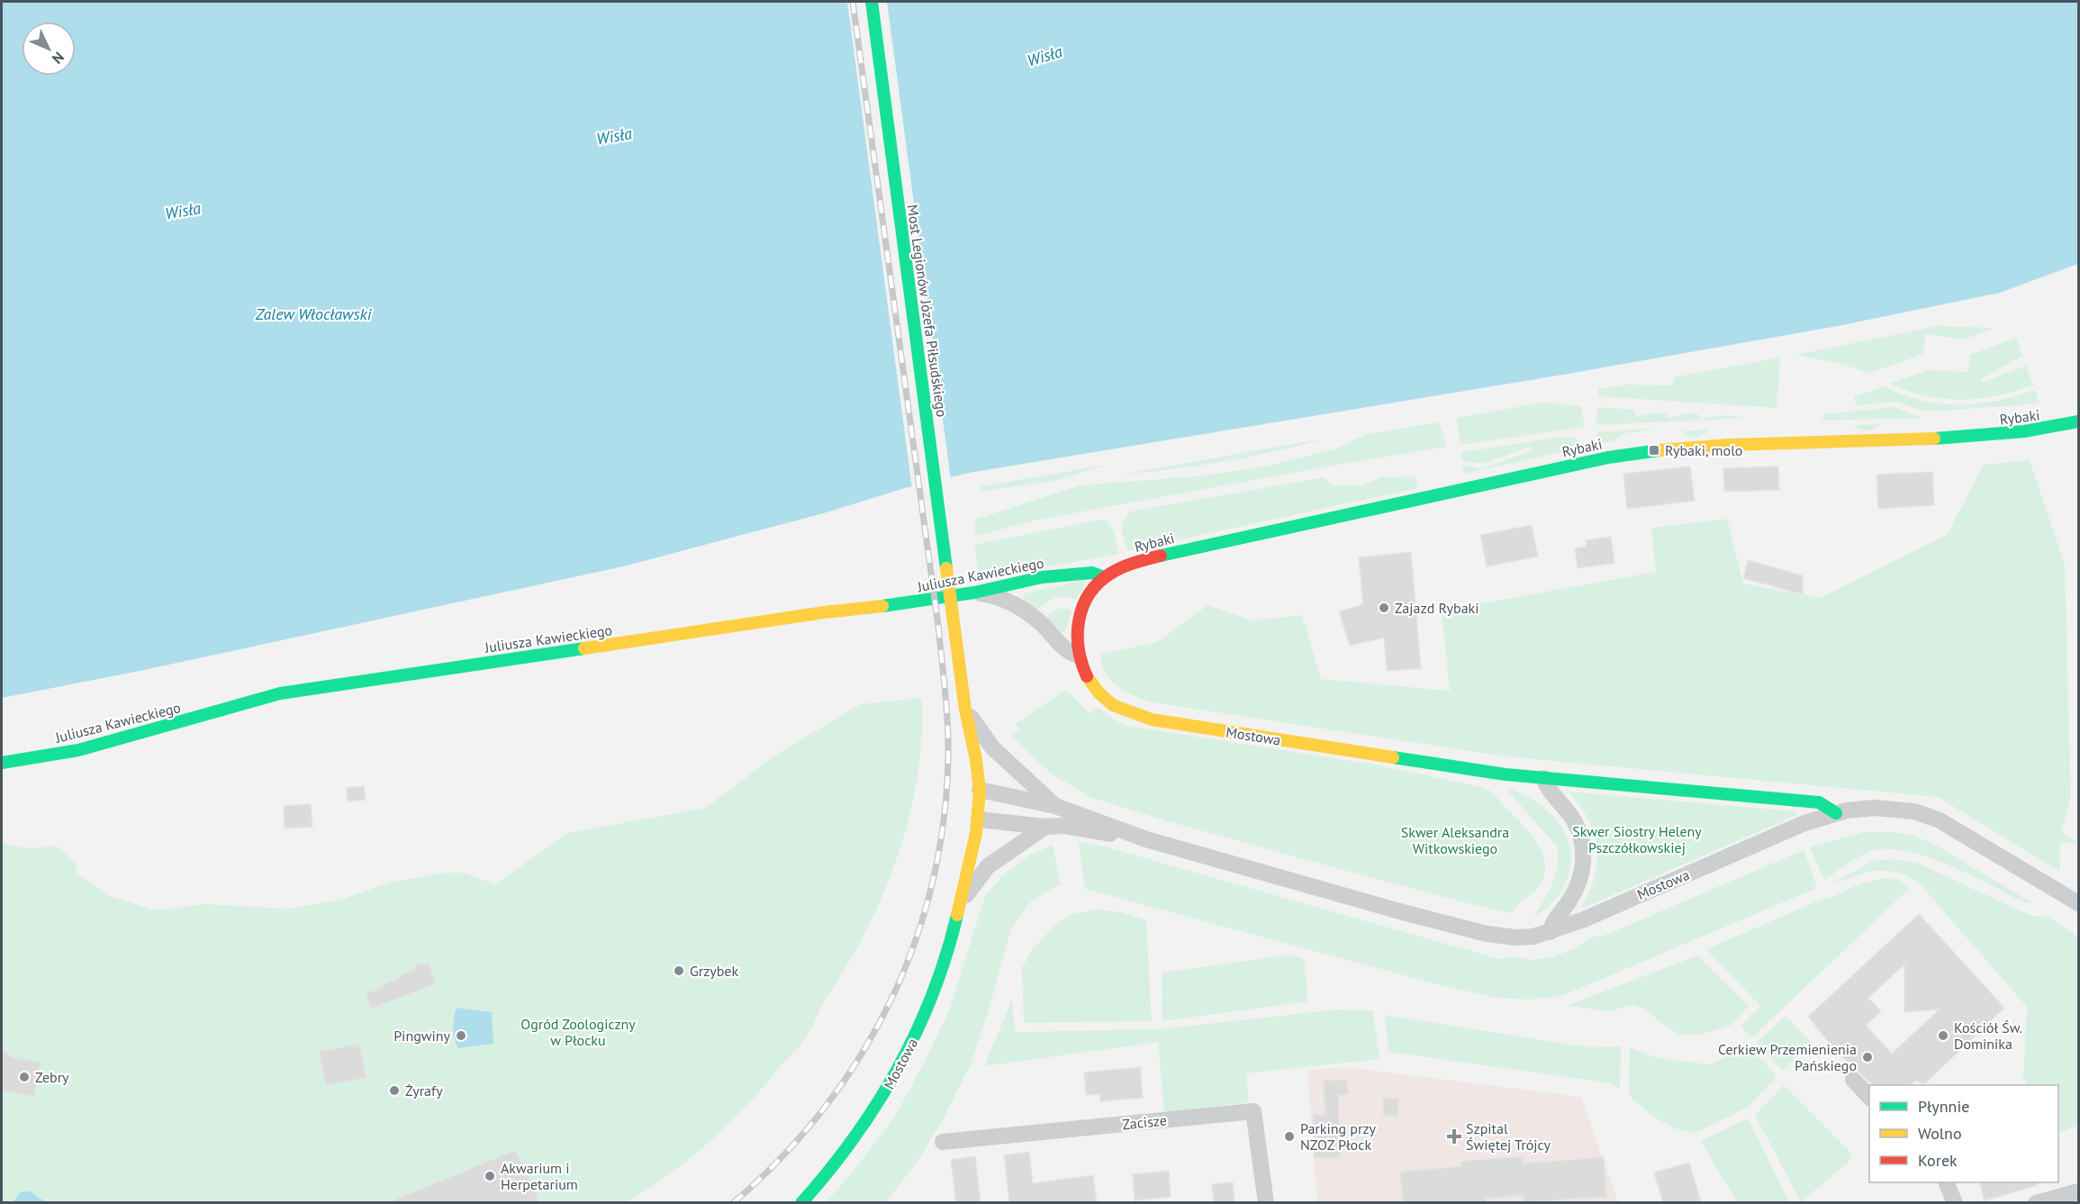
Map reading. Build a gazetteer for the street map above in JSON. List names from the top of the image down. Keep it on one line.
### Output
{"streets":{"street":["Most Legionów Józefa Piłsudskiego","Rybaki","Juliusza Kawieckiego","Mostowa","Zacisze"]},"crossings":[["Most Legionów Józefa Piłsudskiego","Mostowa"],["Rybaki","Juliusza Kawieckiego"],["Rybaki","Mostowa"],["Juliusza Kawieckiego","Mostowa"]],"water":["Wisła","Zalew Włocławski"],"parks":["Skwer Siostry Heleny Pszczółkowskiej","Skwer Aleksandra Witkowskiego","Ogród Zoologiczny w Płocku"],"places":{"transit":["Rybaki, molo"],"other":["Zajazd Rybaki","Grzybek","Pingwiny","Kościół Św. Dominika","Cerkiew Przemienienia Pańskiego","Zebry","Żyrafy","Parking przy NZOZ Płock","Akwarium i Herpetarium"],"health":["Szpital Świętej Trójcy"]},"legend":["Płynnie","Wolno","Korek"],"north":"bottom right"}
